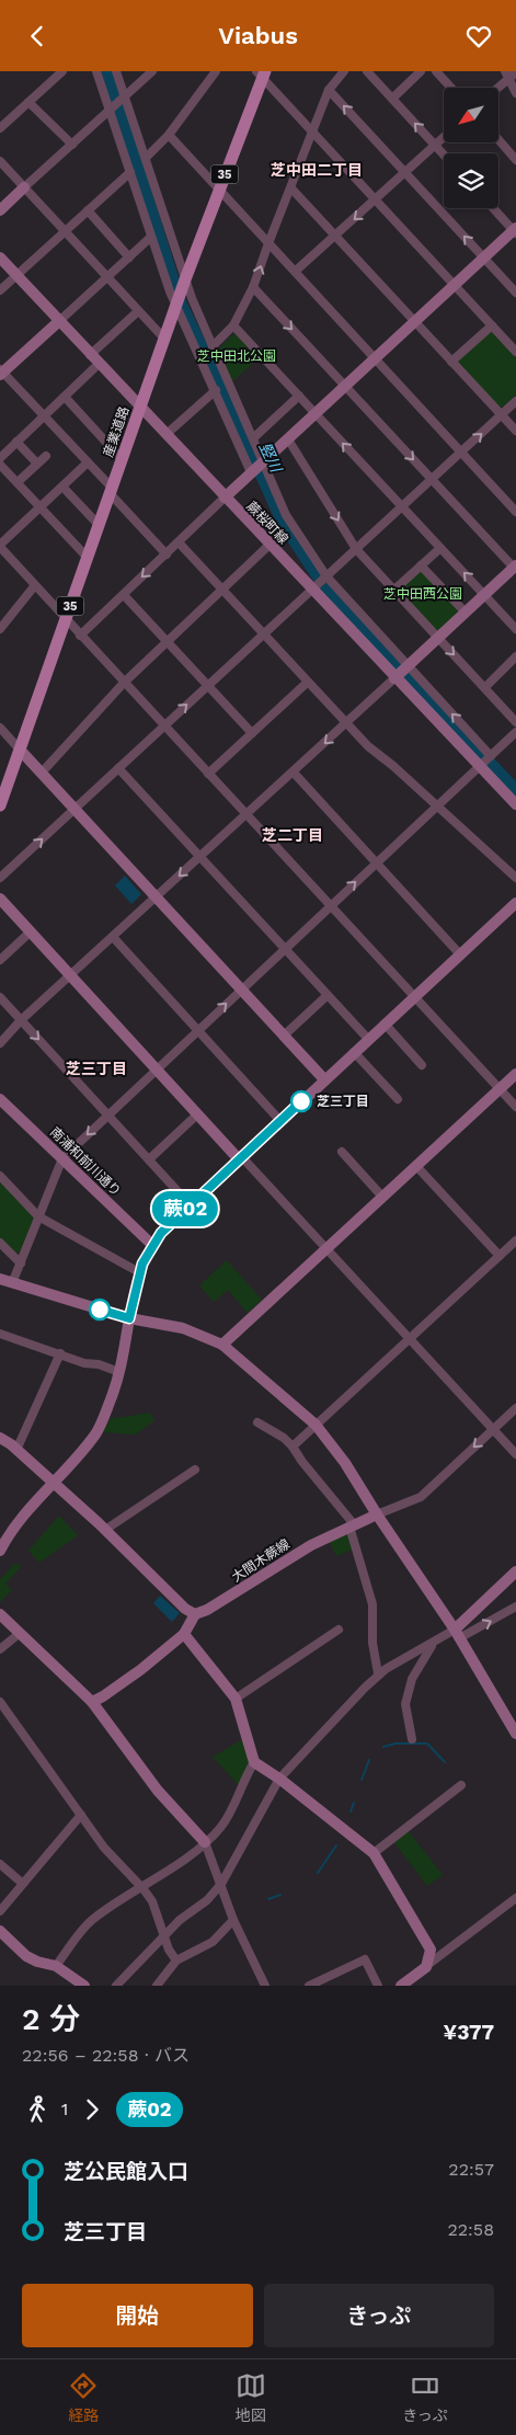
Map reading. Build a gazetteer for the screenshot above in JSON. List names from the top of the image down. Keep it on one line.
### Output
{"streets":{"main road":["35","産業道路"],"street":["蕨桜町線","南浦和前川通り","大間木蕨線"]},"crossings":[["産業道路","蕨桜町線"]],"districts":["芝中田二丁目","芝二丁目","芝三丁目"],"water":["竪川"],"parks":["芝中田北公園","芝中田西公園"],"places":["芝三丁目"],"lines":["bus line 蕨02"],"north":"bottom left","page":{"header":"Viabus","on_map":"蕨02","heading":["2 分","22:56 – 22:58 · バス","¥377"],"legs":["1","蕨02"],"list":[{"name":"芝公民館入口","value":"22:57"},{"name":"芝三丁目","value":"22:58"}],"buttons":["開始","きっぷ"],"tabs":["経路","地図","きっぷ"]}}
